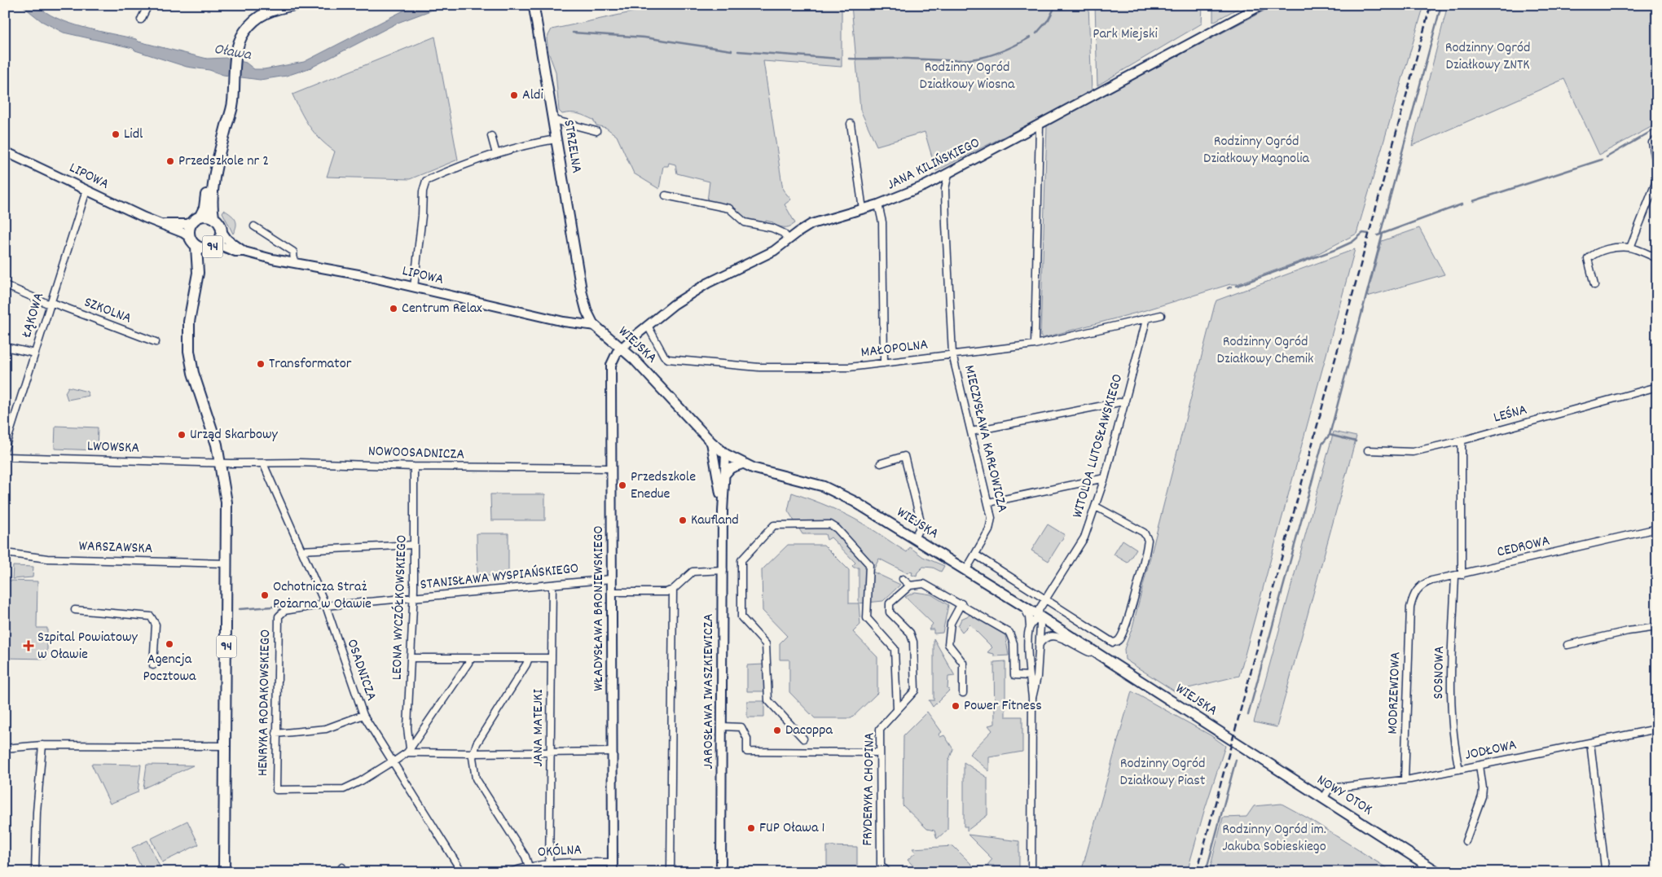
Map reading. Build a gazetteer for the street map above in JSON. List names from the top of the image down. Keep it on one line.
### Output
{"streets":{"main road":["STRZELNA","94","WIEJSKA","NOWY OTOK"],"street":["JANA KILIŃSKIEGO","LIPOWA","SZKOLNA","ŁĄKOWA","MAŁOPOLNA","LEŚNA","MIECZYSŁAWA KARŁOWICZA","WITOLDA LUTOSŁAWSKIEGO","LWOWSKA","NOWOOSADNICZA","CEDROWA","WARSZAWSKA","STANISŁAWA WYSPIAŃSKIEGO","LEONA WYCZÓŁKOWSKIEGO","WŁADYSŁAWA BRONIEWSKIEGO","OSADNICZA","SOSNOWA","JAROSŁAWA IWASZKIEWICZA","MODRZEWIOWA","HENRYKA RODAKOWSKIEGO","JANA MATEJKI","JODŁOWA","FRYDERYKA CHOPINA","OKÓLNA"]},"crossings":[["STRZELNA","LIPOWA"],["STRZELNA","WIEJSKA"],["JANA KILIŃSKIEGO","WIEJSKA"],["JANA KILIŃSKIEGO","MAŁOPOLNA"],["JANA KILIŃSKIEGO","WŁADYSŁAWA BRONIEWSKIEGO"],["LIPOWA","94"],["LIPOWA","ŁĄKOWA"],["LIPOWA","WIEJSKA"],["94","LWOWSKA"],["94","NOWOOSADNICZA"],["94","WARSZAWSKA"],["SZKOLNA","ŁĄKOWA"],["WIEJSKA","MIECZYSŁAWA KARŁOWICZA"],["WIEJSKA","WITOLDA LUTOSŁAWSKIEGO"],["WIEJSKA","WŁADYSŁAWA BRONIEWSKIEGO"],["WIEJSKA","JAROSŁAWA IWASZKIEWICZA"],["WIEJSKA","NOWY OTOK"],["MAŁOPOLNA","MIECZYSŁAWA KARŁOWICZA"],["MAŁOPOLNA","WITOLDA LUTOSŁAWSKIEGO"],["LEŚNA","SOSNOWA"],["LWOWSKA","NOWOOSADNICZA"],["NOWOOSADNICZA","LEONA WYCZÓŁKOWSKIEGO"],["NOWOOSADNICZA","WŁADYSŁAWA BRONIEWSKIEGO"],["NOWOOSADNICZA","OSADNICZA"],["CEDROWA","SOSNOWA"],["CEDROWA","MODRZEWIOWA"],["STANISŁAWA WYSPIAŃSKIEGO","LEONA WYCZÓŁKOWSKIEGO"],["STANISŁAWA WYSPIAŃSKIEGO","WŁADYSŁAWA BRONIEWSKIEGO"],["STANISŁAWA WYSPIAŃSKIEGO","OSADNICZA"],["STANISŁAWA WYSPIAŃSKIEGO","HENRYKA RODAKOWSKIEGO"],["STANISŁAWA WYSPIAŃSKIEGO","JANA MATEJKI"],["WŁADYSŁAWA BRONIEWSKIEGO","OKÓLNA"],["OSADNICZA","HENRYKA RODAKOWSKIEGO"],["SOSNOWA","JODŁOWA"],["MODRZEWIOWA","JODŁOWA"],["JANA MATEJKI","OKÓLNA"],["JODŁOWA","NOWY OTOK"]],"water":["Oława"],"parks":["Park Miejski","Rodzinny Ogród Działkowy ZNTK","Rodzinny Ogród Działkowy Wiosna","Rodzinny Ogród Działkowy Magnolia","Rodzinny Ogród Działkowy Chemik","Rodzinny Ogród Działkowy Piast","Rodzinny Ogród im. Jakuba Sobieskiego"],"places":{"other":["Aldi","Lidl","Przedszkole nr 2","Centrum Relax","Transformator","Urząd Skarbowy","Przedszkole Enedue","Kaufland","Ochotnicza Straż Pożarna w Oławie","Agencja Pocztowa","Power Fitness","Dacoppa","FUP Oława 1"],"health":["Szpital Powiatowy w Oławie"]}}
